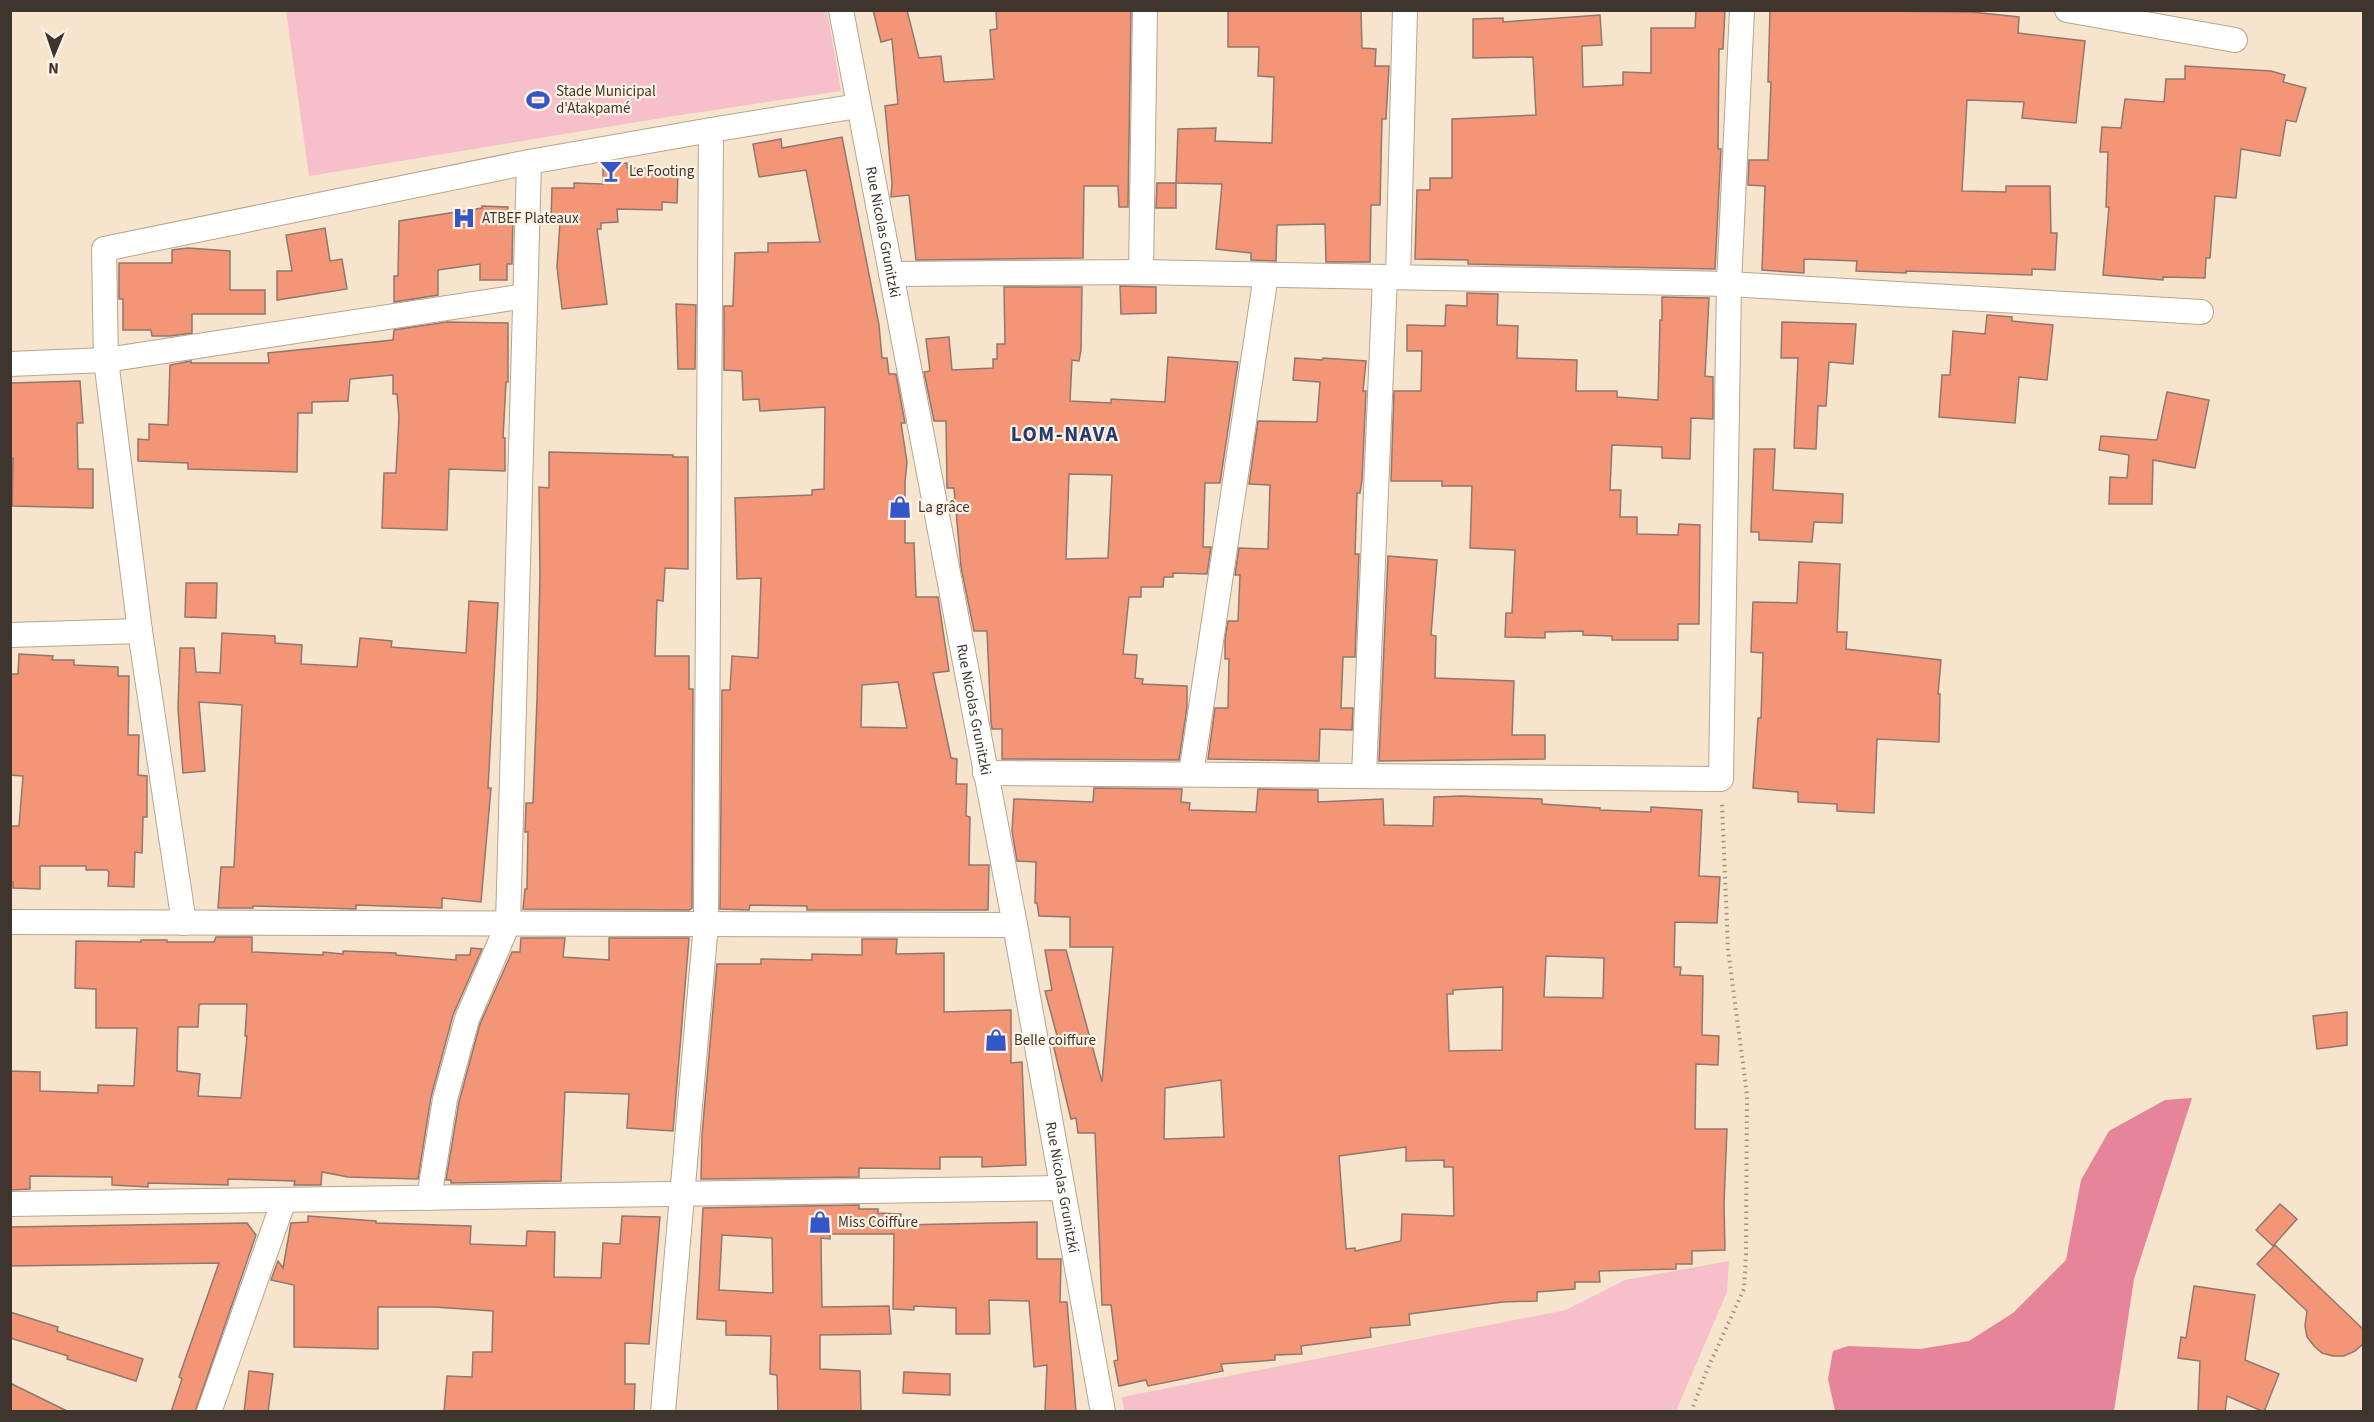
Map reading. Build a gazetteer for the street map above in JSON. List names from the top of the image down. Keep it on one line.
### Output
{"streets":{"street":["Rue Nicolas Grunitzki"]},"districts":["LOM-NAVA"],"places":{"sports":["Stade Municipal d'Atakpamé"],"bar":["Le Footing"],"hospital":["ATBEF Plateaux"],"shop":["La grâce","Belle coiffure","Miss Coiffure"]},"north":"bottom"}
